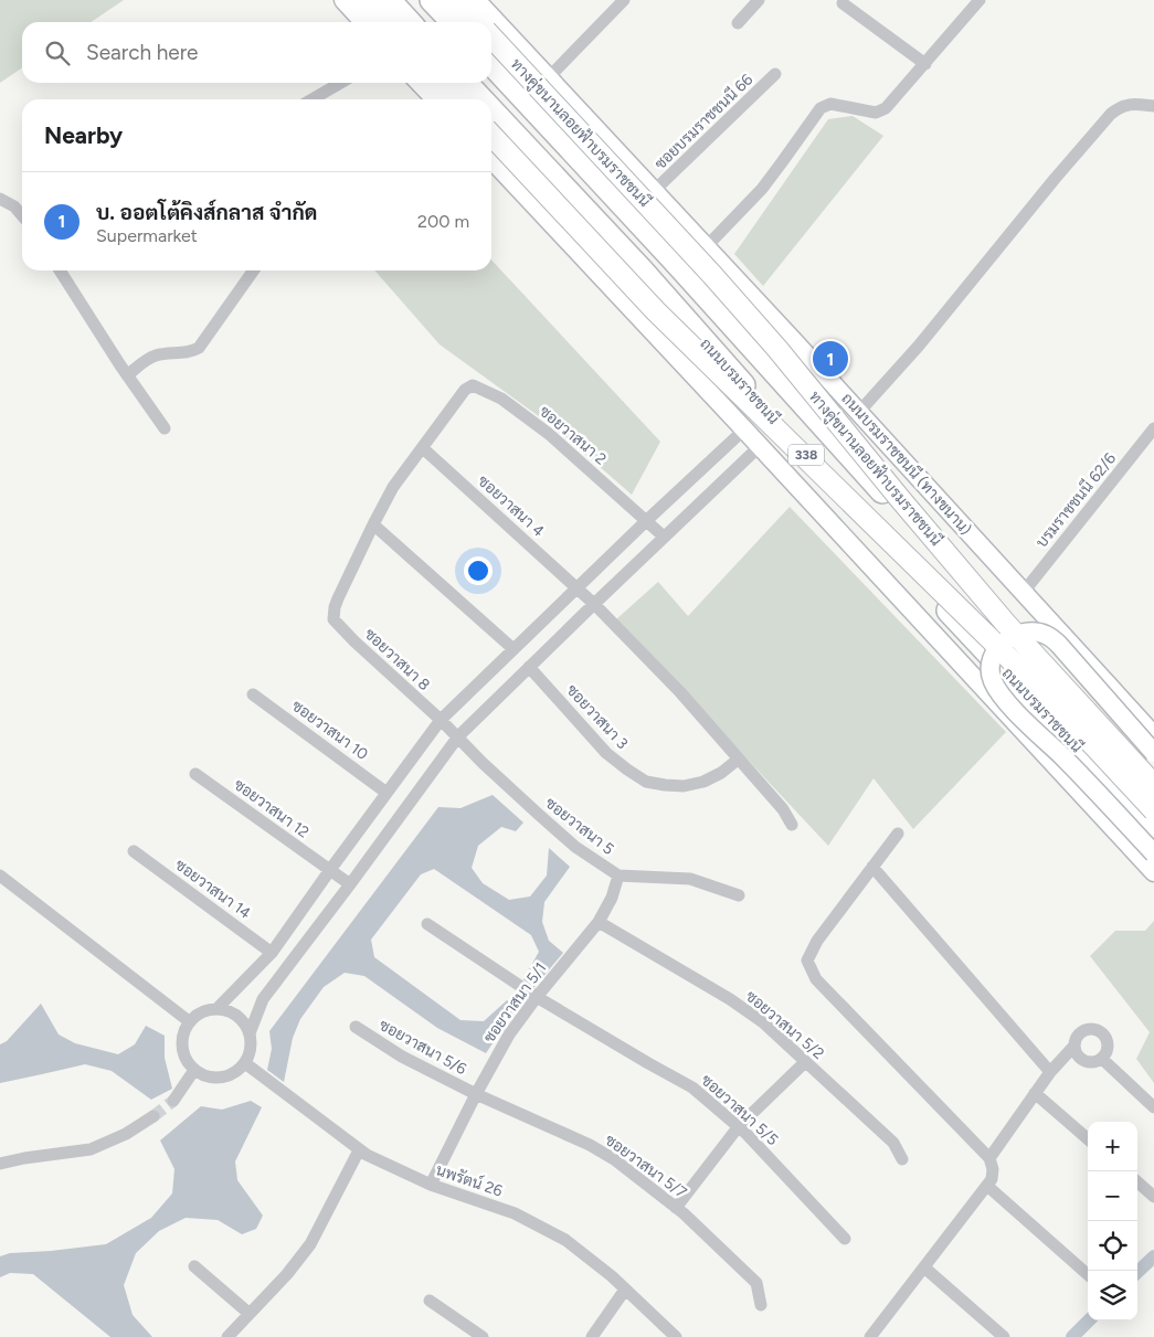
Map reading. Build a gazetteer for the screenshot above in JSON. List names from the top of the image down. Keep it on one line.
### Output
{"streets":{"highway":["ถนนบรมราชชนนี","338"],"main road":["ทางคู่ขนานลอยฟ้าบรมราชชนนี","ถนนบรมราชชนนี (ทางขนาน)"],"street":["ซอยบรมราชชนนี 66","ซอยวาสนา 2","บรมราชชนนี 62/6","ซอยวาสนา 4","ซอยวาสนา 8","ซอยวาสนา 3","ซอยวาสนา 10","ซอยวาสนา 12","ซอยวาสนา 5","ซอยวาสนา 14","ซอยวาสนา 5/1","ซอยวาสนา 5/2","ซอยวาสนา 5/6","ซอยวาสนา 5/5","ซอยวาสนา 5/7","นพรัตน์ 26"]},"crossings":[["ซอยบรมราชชนนี 66","ถนนบรมราชชนนี (ทางขนาน)"],["ซอยวาสนา 2","ซอยวาสนา 4"],["ถนนบรมราชชนนี (ทางขนาน)","บรมราชชนนี 62/6"],["ซอยวาสนา 4","ซอยวาสนา 3"],["ซอยวาสนา 8","ซอยวาสนา 5"],["ซอยวาสนา 5","ซอยวาสนา 5/1"],["ซอยวาสนา 5/1","ซอยวาสนา 5/2"],["ซอยวาสนา 5/1","ซอยวาสนา 5/6"],["ซอยวาสนา 5/1","ซอยวาสนา 5/5"],["ซอยวาสนา 5/1","ซอยวาสนา 5/7"],["ซอยวาสนา 5/1","นพรัตน์ 26"],["ซอยวาสนา 5/6","ซอยวาสนา 5/7"]],"page":{"search":"Search here","heading":"Nearby","list":[{"mark":"1","name":"บ. ออตโต้คิงส์กลาส จำกัด","note":"Supermarket","value":"200 m"}],"pins":"1","map_buttons":["+","−"]}}
